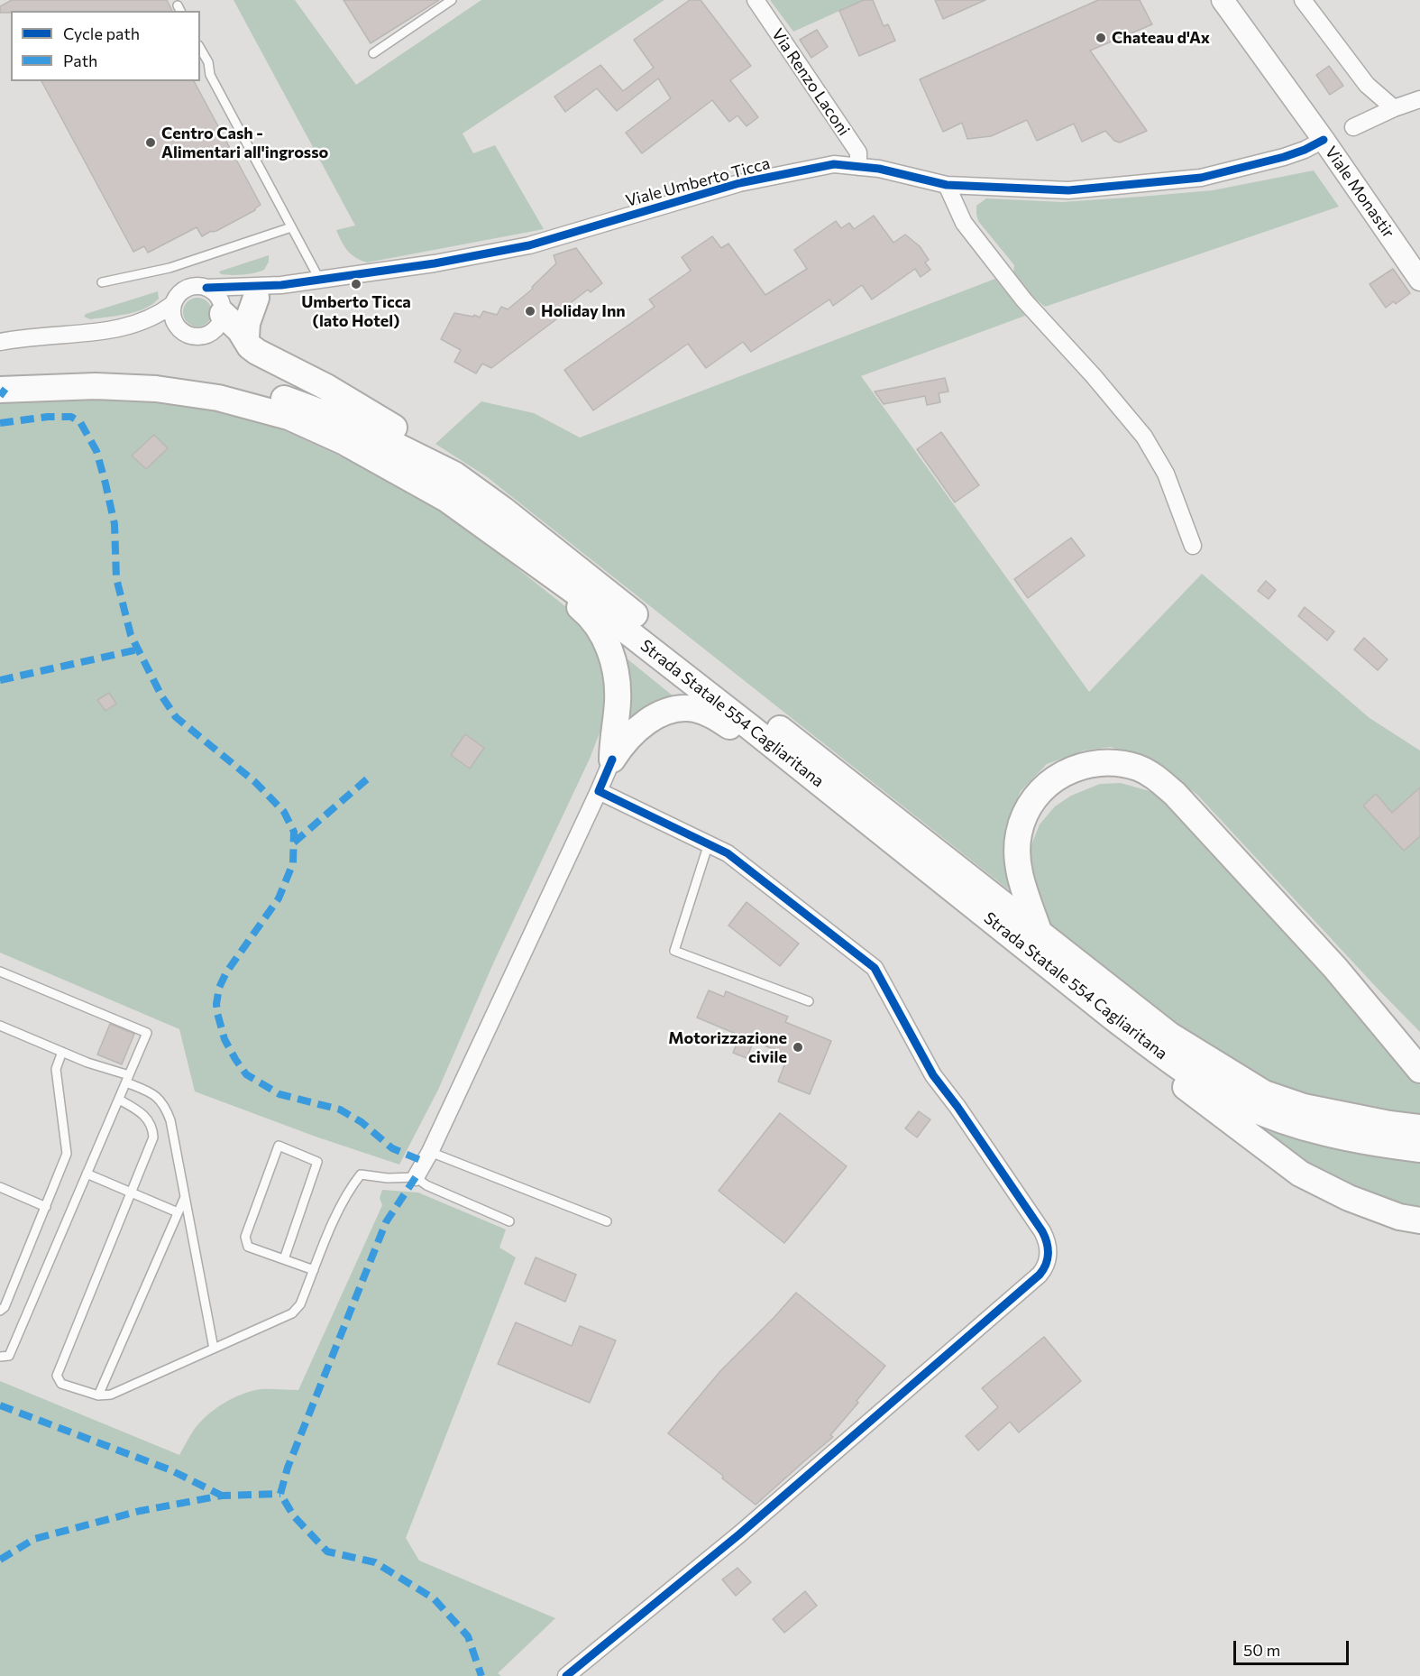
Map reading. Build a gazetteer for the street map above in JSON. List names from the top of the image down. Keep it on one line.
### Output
{"streets":{"highway":["Strada Statale 554 Cagliaritana"],"main road":["Viale Monastir"],"street":["Via Renzo Laconi","Viale Umberto Ticca"]},"crossings":[["Via Renzo Laconi","Viale Umberto Ticca"],["Viale Umberto Ticca","Viale Monastir"]],"places":["Chateau d'Ax","Centro Cash - Alimentari all'ingrosso","Umberto Ticca (lato Hotel)","Holiday Inn","Motorizzazione civile"],"legend":["Cycle path","Path"],"scale_bar":"50 m"}
